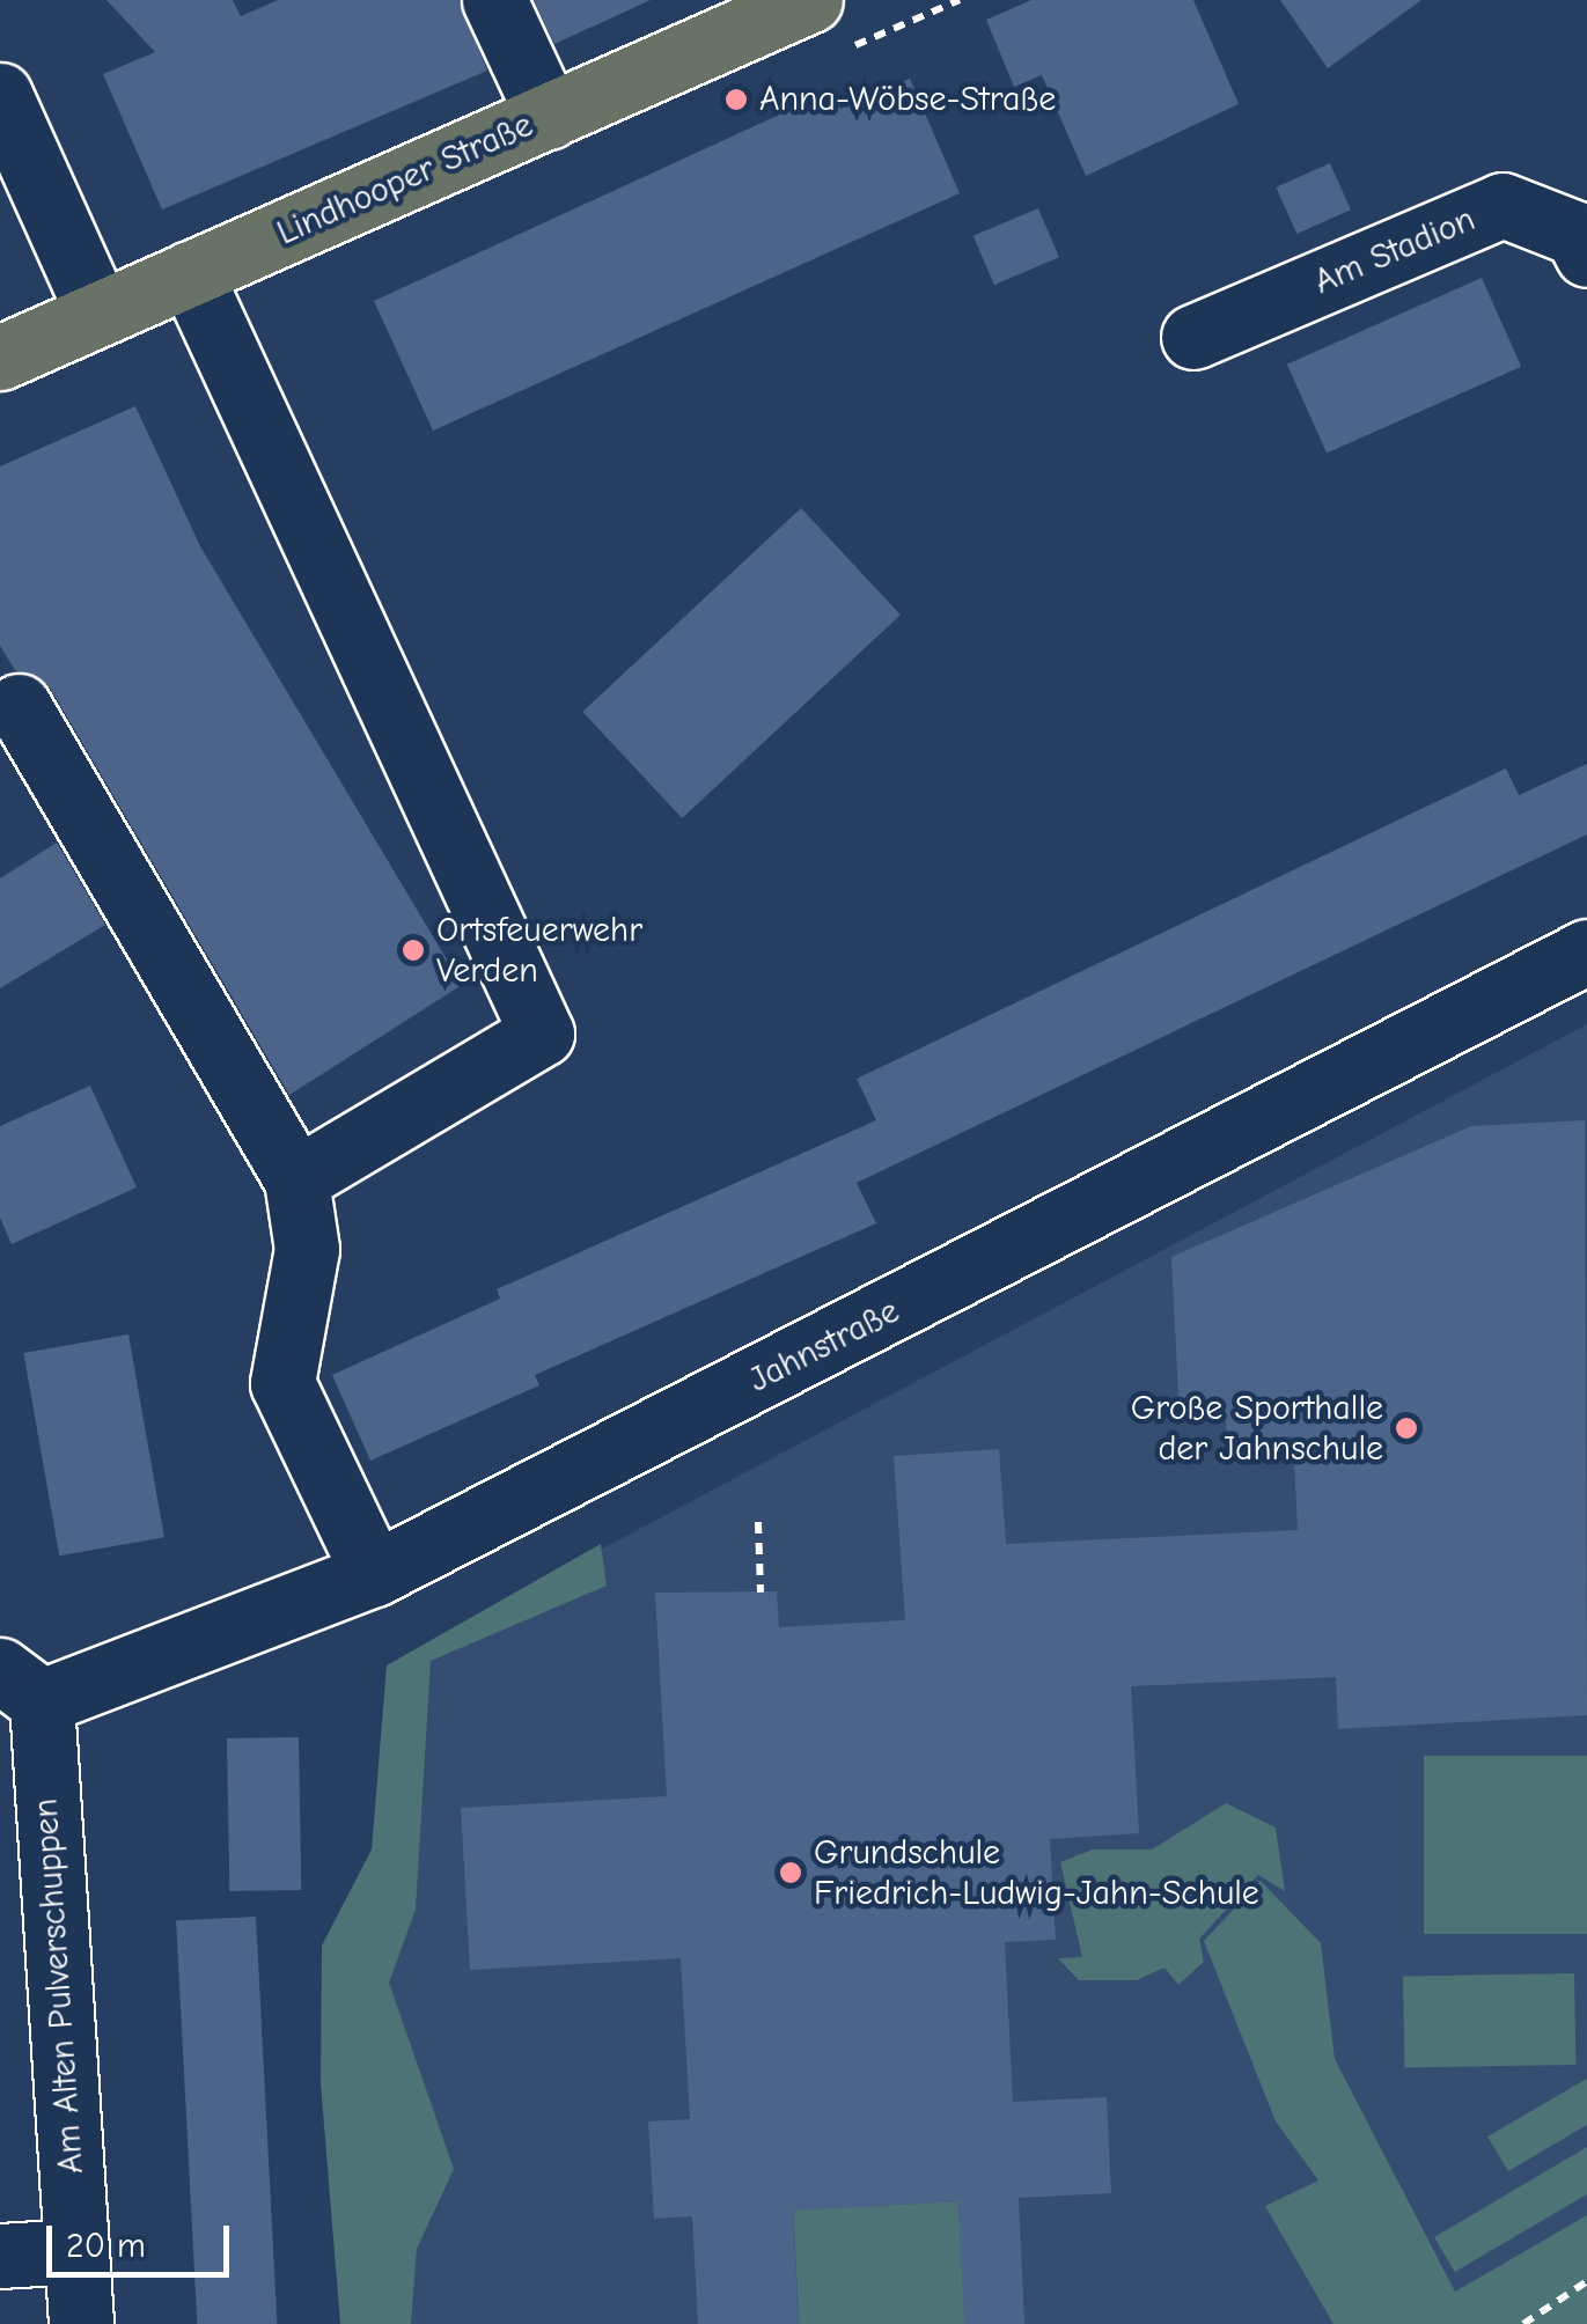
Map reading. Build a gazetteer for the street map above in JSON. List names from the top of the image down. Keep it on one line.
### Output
{"streets":{"main road":["Lindhooper Straße"],"street":["Am Stadion","Jahnstraße","Am Alten Pulverschuppen"]},"crossings":[["Jahnstraße","Am Alten Pulverschuppen"]],"places":["Anna-Wöbse-Straße","Ortsfeuerwehr Verden","Große Sporthalle der Jahnschule","Grundschule Friedrich-Ludwig-Jahn-Schule"],"scale_bar":"20 m"}
